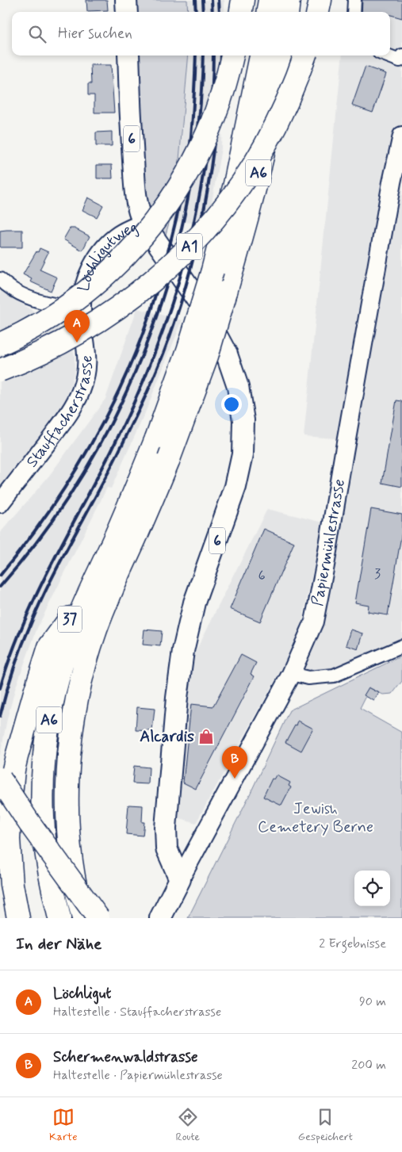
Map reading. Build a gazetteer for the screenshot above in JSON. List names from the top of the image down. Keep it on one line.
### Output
{"streets":{"highway":["A6","A1","37"],"main road":["6","Löchligutweg","Stauffacherstrasse","Papiermühlestrasse"]},"crossings":[["6","Löchligutweg"],["6","Papiermühlestrasse"],["A6","37"],["Löchligutweg","Stauffacherstrasse"]],"parks":["Jewish Cemetery Berne"],"places":{"shop":["Alcardis"]},"house_numbers":["3","6"],"page":{"search":"Hier suchen","pins":["A","B"],"heading":["In der Nähe","2 Ergebnisse"],"list":[{"mark":"A","name":"Löchligut","note":"Haltestelle · Stauffacherstrasse","value":"90 m"},{"mark":"B","name":"Schermenwaldstrasse","note":"Haltestelle · Papiermühlestrasse","value":"200 m"}],"nav":["Karte","Route","Gespeichert"]}}
